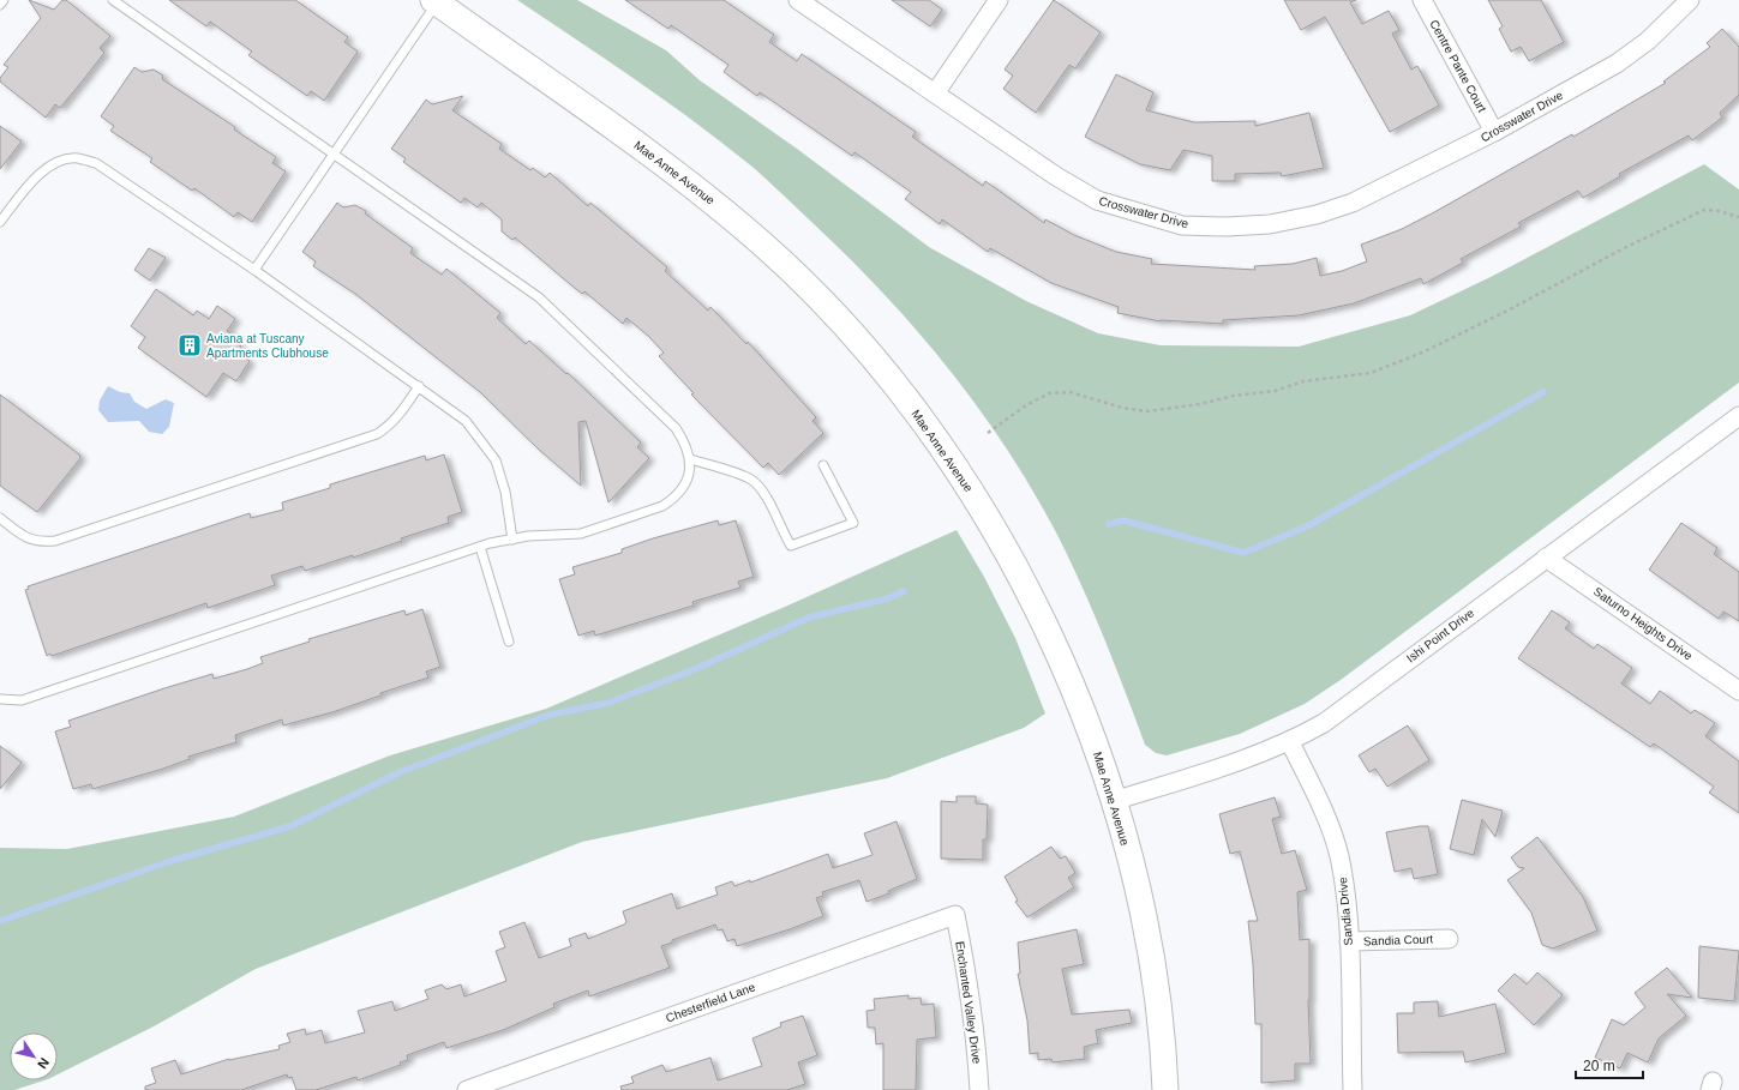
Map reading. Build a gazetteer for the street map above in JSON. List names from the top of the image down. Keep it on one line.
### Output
{"streets":{"main road":["Mae Anne Avenue"],"street":["Centre Pante Court","Crosswater Drive","Saturno Heights Drive","Ishi Point Drive","Sandia Drive","Sandia Court","Chesterfield Lane","Enchanted Valley Drive"]},"crossings":[["Centre Pante Court","Crosswater Drive"],["Mae Anne Avenue","Ishi Point Drive"],["Saturno Heights Drive","Ishi Point Drive"],["Ishi Point Drive","Sandia Drive"],["Sandia Drive","Sandia Court"],["Chesterfield Lane","Enchanted Valley Drive"]],"places":{"building":["Aviana at Tuscany Apartments Clubhouse"]},"scale_bar":"20 m","north":"bottom right"}
